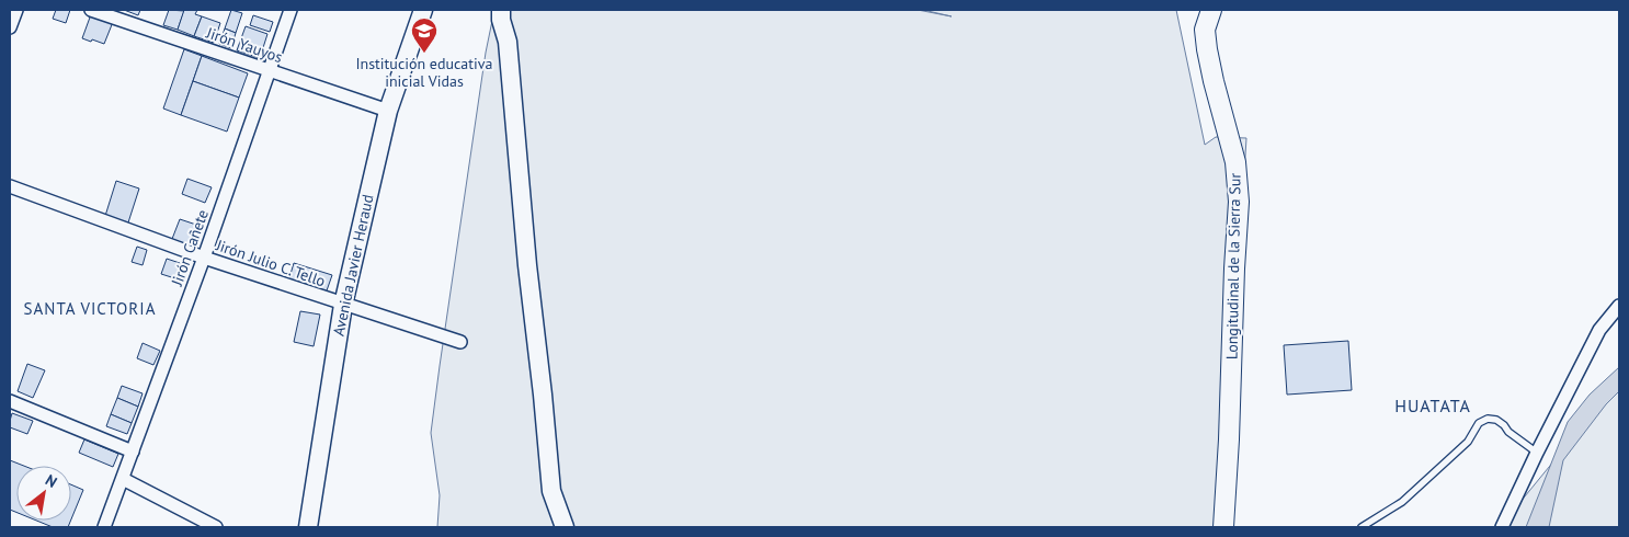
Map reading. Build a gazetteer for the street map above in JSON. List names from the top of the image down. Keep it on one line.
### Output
{"streets":{"main road":["Avenida Javier Heraud","Longitudinal de la Sierra Sur"],"street":["Jirón Yauyos","Jirón Cañete","Jirón Julio C. Tello"]},"crossings":[["Jirón Yauyos","Jirón Cañete"],["Jirón Yauyos","Avenida Javier Heraud"],["Jirón Cañete","Jirón Julio C. Tello"],["Jirón Julio C. Tello","Avenida Javier Heraud"]],"districts":["SANTA VICTORIA","HUATATA"],"places":{"school or university":["Institución educativa inicial Vidas"]},"north":"top right"}
